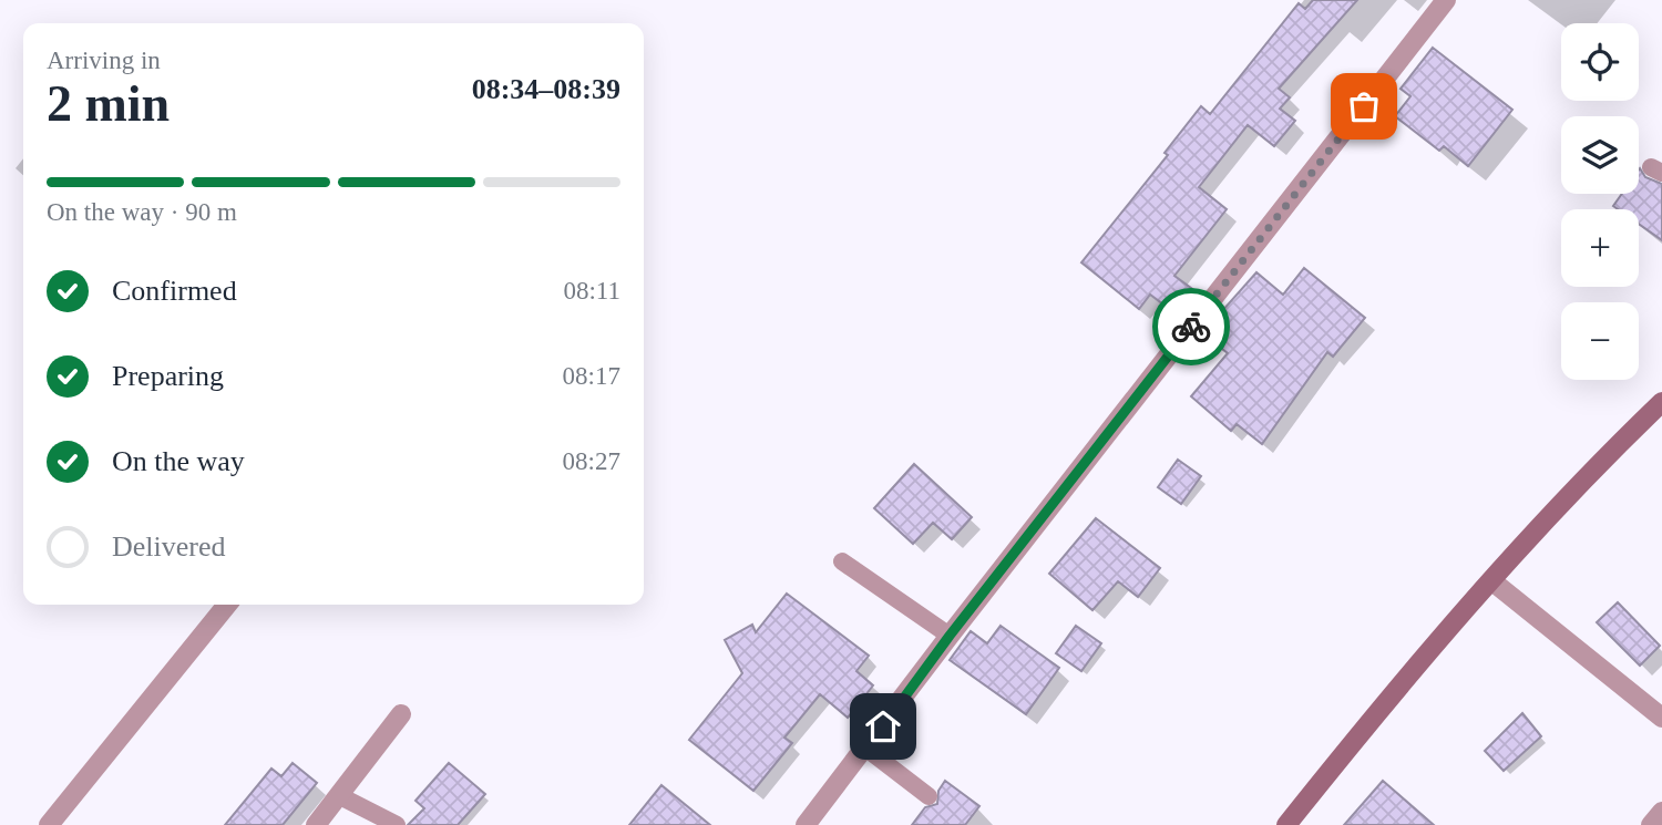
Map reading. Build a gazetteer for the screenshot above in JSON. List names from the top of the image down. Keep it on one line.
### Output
{"page":{"map_buttons":["+","−"],"heading":["2 min","Arriving in","08:34–08:39"],"bar":"On the way · 90 m","list":[["Confirmed","08:11"],["Preparing","08:17"],["On the way","08:27"],"Delivered"]}}
